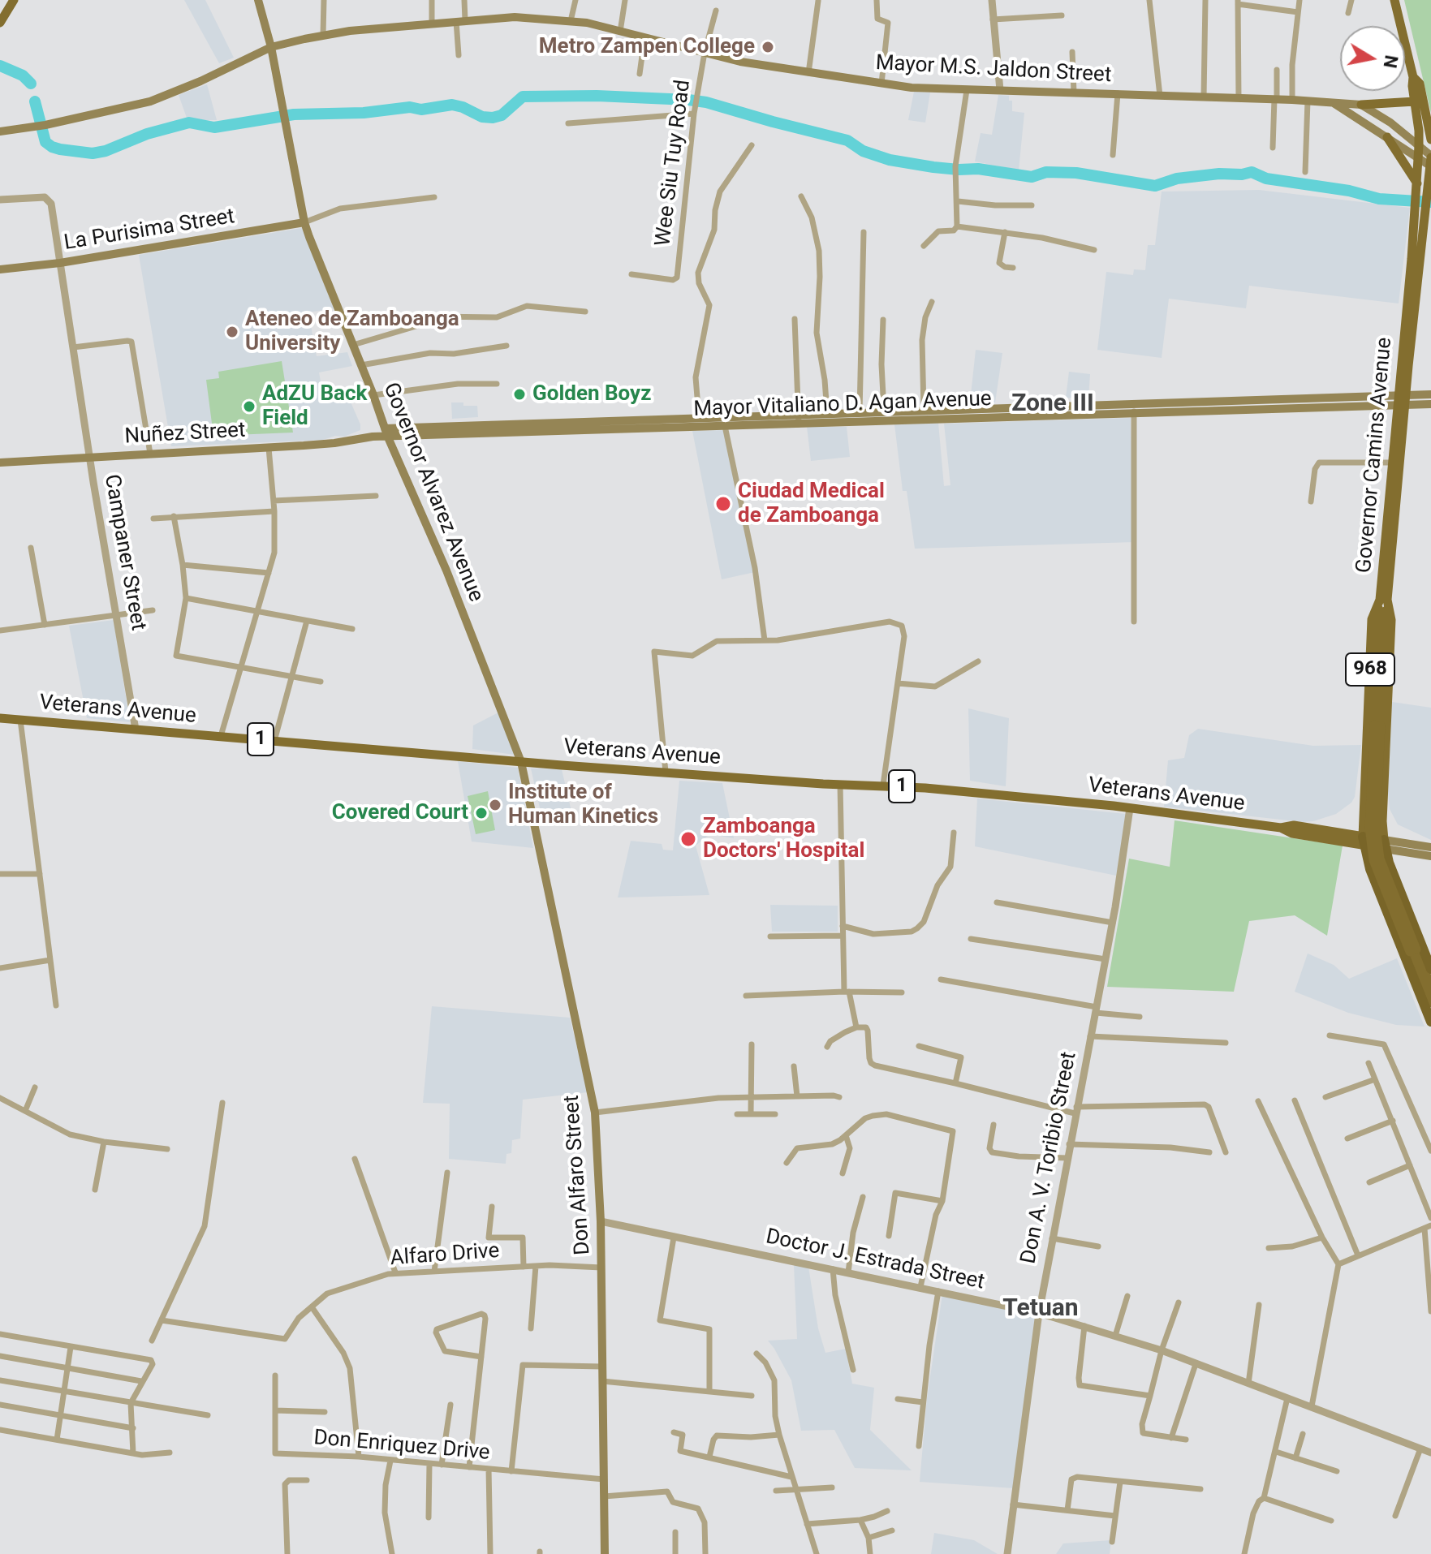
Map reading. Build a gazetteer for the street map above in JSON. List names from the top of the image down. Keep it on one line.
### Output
{"streets":{"main road":["Mayor M.S. Jaldon Street","La Purisima Street","Mayor Vitaliano D. Agan Avenue","Nuñez Street","Governor Camins Avenue","Governor Alvarez Avenue","968","Veterans Avenue","1","Don Alfaro Street"],"street":["Wee Siu Tuy Road","Campaner Street","Don A. V. Toribio Street","Alfaro Drive","Doctor J. Estrada Street","Don Enriquez Drive"]},"crossings":[["Mayor M.S. Jaldon Street","Wee Siu Tuy Road"],["Mayor M.S. Jaldon Street","Governor Camins Avenue"],["Mayor M.S. Jaldon Street","Governor Alvarez Avenue"],["La Purisima Street","Governor Alvarez Avenue"],["La Purisima Street","Campaner Street"],["Mayor Vitaliano D. Agan Avenue","Nuñez Street"],["Mayor Vitaliano D. Agan Avenue","Governor Camins Avenue"],["Mayor Vitaliano D. Agan Avenue","Governor Alvarez Avenue"],["Nuñez Street","Campaner Street"],["Governor Camins Avenue","Veterans Avenue"],["Governor Camins Avenue","1"],["Governor Alvarez Avenue","Veterans Avenue"],["Governor Alvarez Avenue","Don Alfaro Street"],["Campaner Street","Veterans Avenue"],["Veterans Avenue","1"],["Veterans Avenue","Don A. V. Toribio Street"],["Veterans Avenue","Don Alfaro Street"],["Don A. V. Toribio Street","Doctor J. Estrada Street"],["Don Alfaro Street","Alfaro Drive"],["Don Alfaro Street","Doctor J. Estrada Street"],["Don Alfaro Street","Don Enriquez Drive"]],"districts":["Zone III","Tetuan"],"places":["Metro Zampen College","Ateneo de Zamboanga University","Golden Boyz","AdZU Back Field","Ciudad Medical de Zamboanga","Institute of Human Kinetics","Covered Court","Zamboanga Doctors' Hospital"],"north":"right"}
